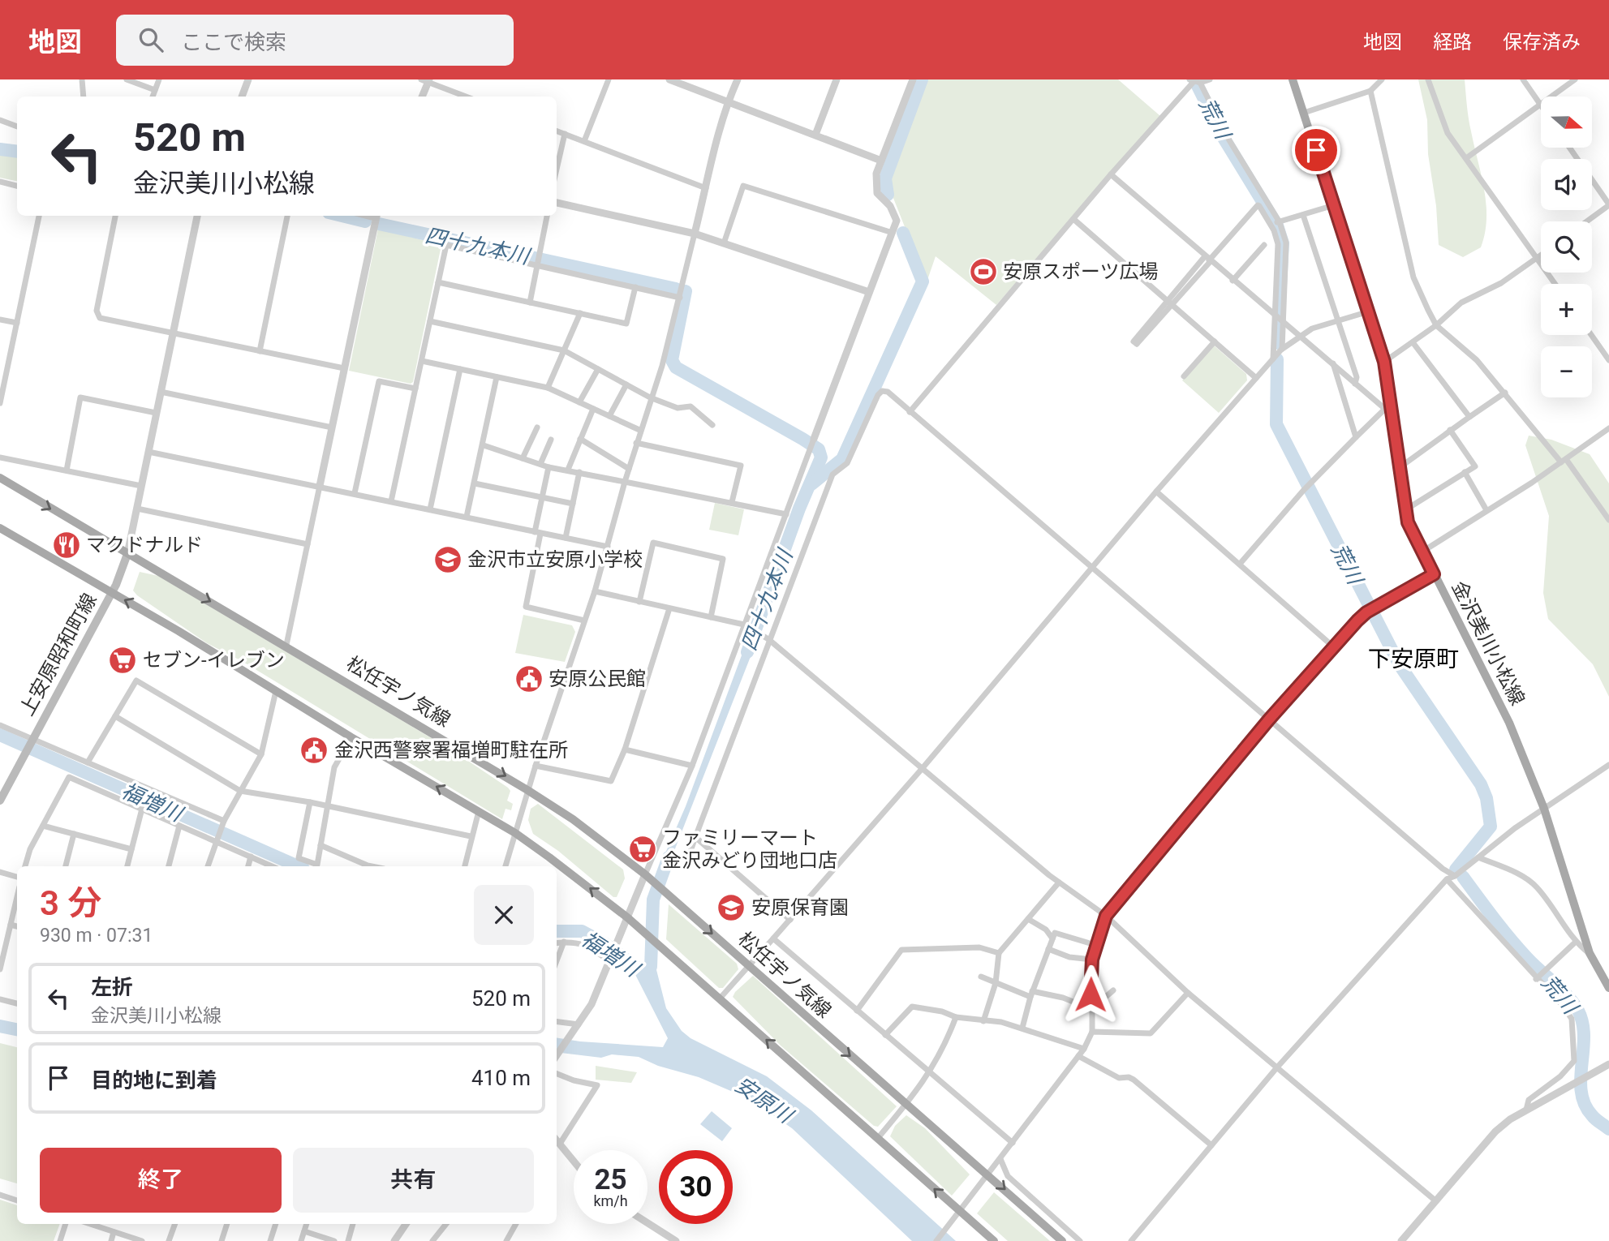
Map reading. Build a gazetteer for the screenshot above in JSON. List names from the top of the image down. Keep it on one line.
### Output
{"streets":{"main road":["金沢美川小松線","上安原昭和町線","松任宇ノ気線"]},"crossings":[["上安原昭和町線","松任宇ノ気線"]],"districts":["下安原町"],"water":["荒川","四十九本川","福増川","安原川"],"places":{"sports":["安原スポーツ広場"],"restaurant":["マクドナルド"],"school or university":["金沢市立安原小学校","安原保育園"],"supermarket":["セブン-イレブン","ファミリーマート 金沢みどり団地口店"],"public building":["安原公民館","金沢西警察署福増町駐在所"]},"north":"right","page":{"header":"地図","search":"ここで検索","nav":["地図","経路","保存済み"],"map_buttons":["+","−"],"turn":["520 m","金沢美川小松線"],"heading":["3 分","930 m · 07:31"],"list":[{"name":"左折","note":"金沢美川小松線","value":"520 m"},{"name":"目的地に到着","value":"410 m"}],"buttons":["終了","共有"],"speed":"25 km/h","limit":"30"}}
